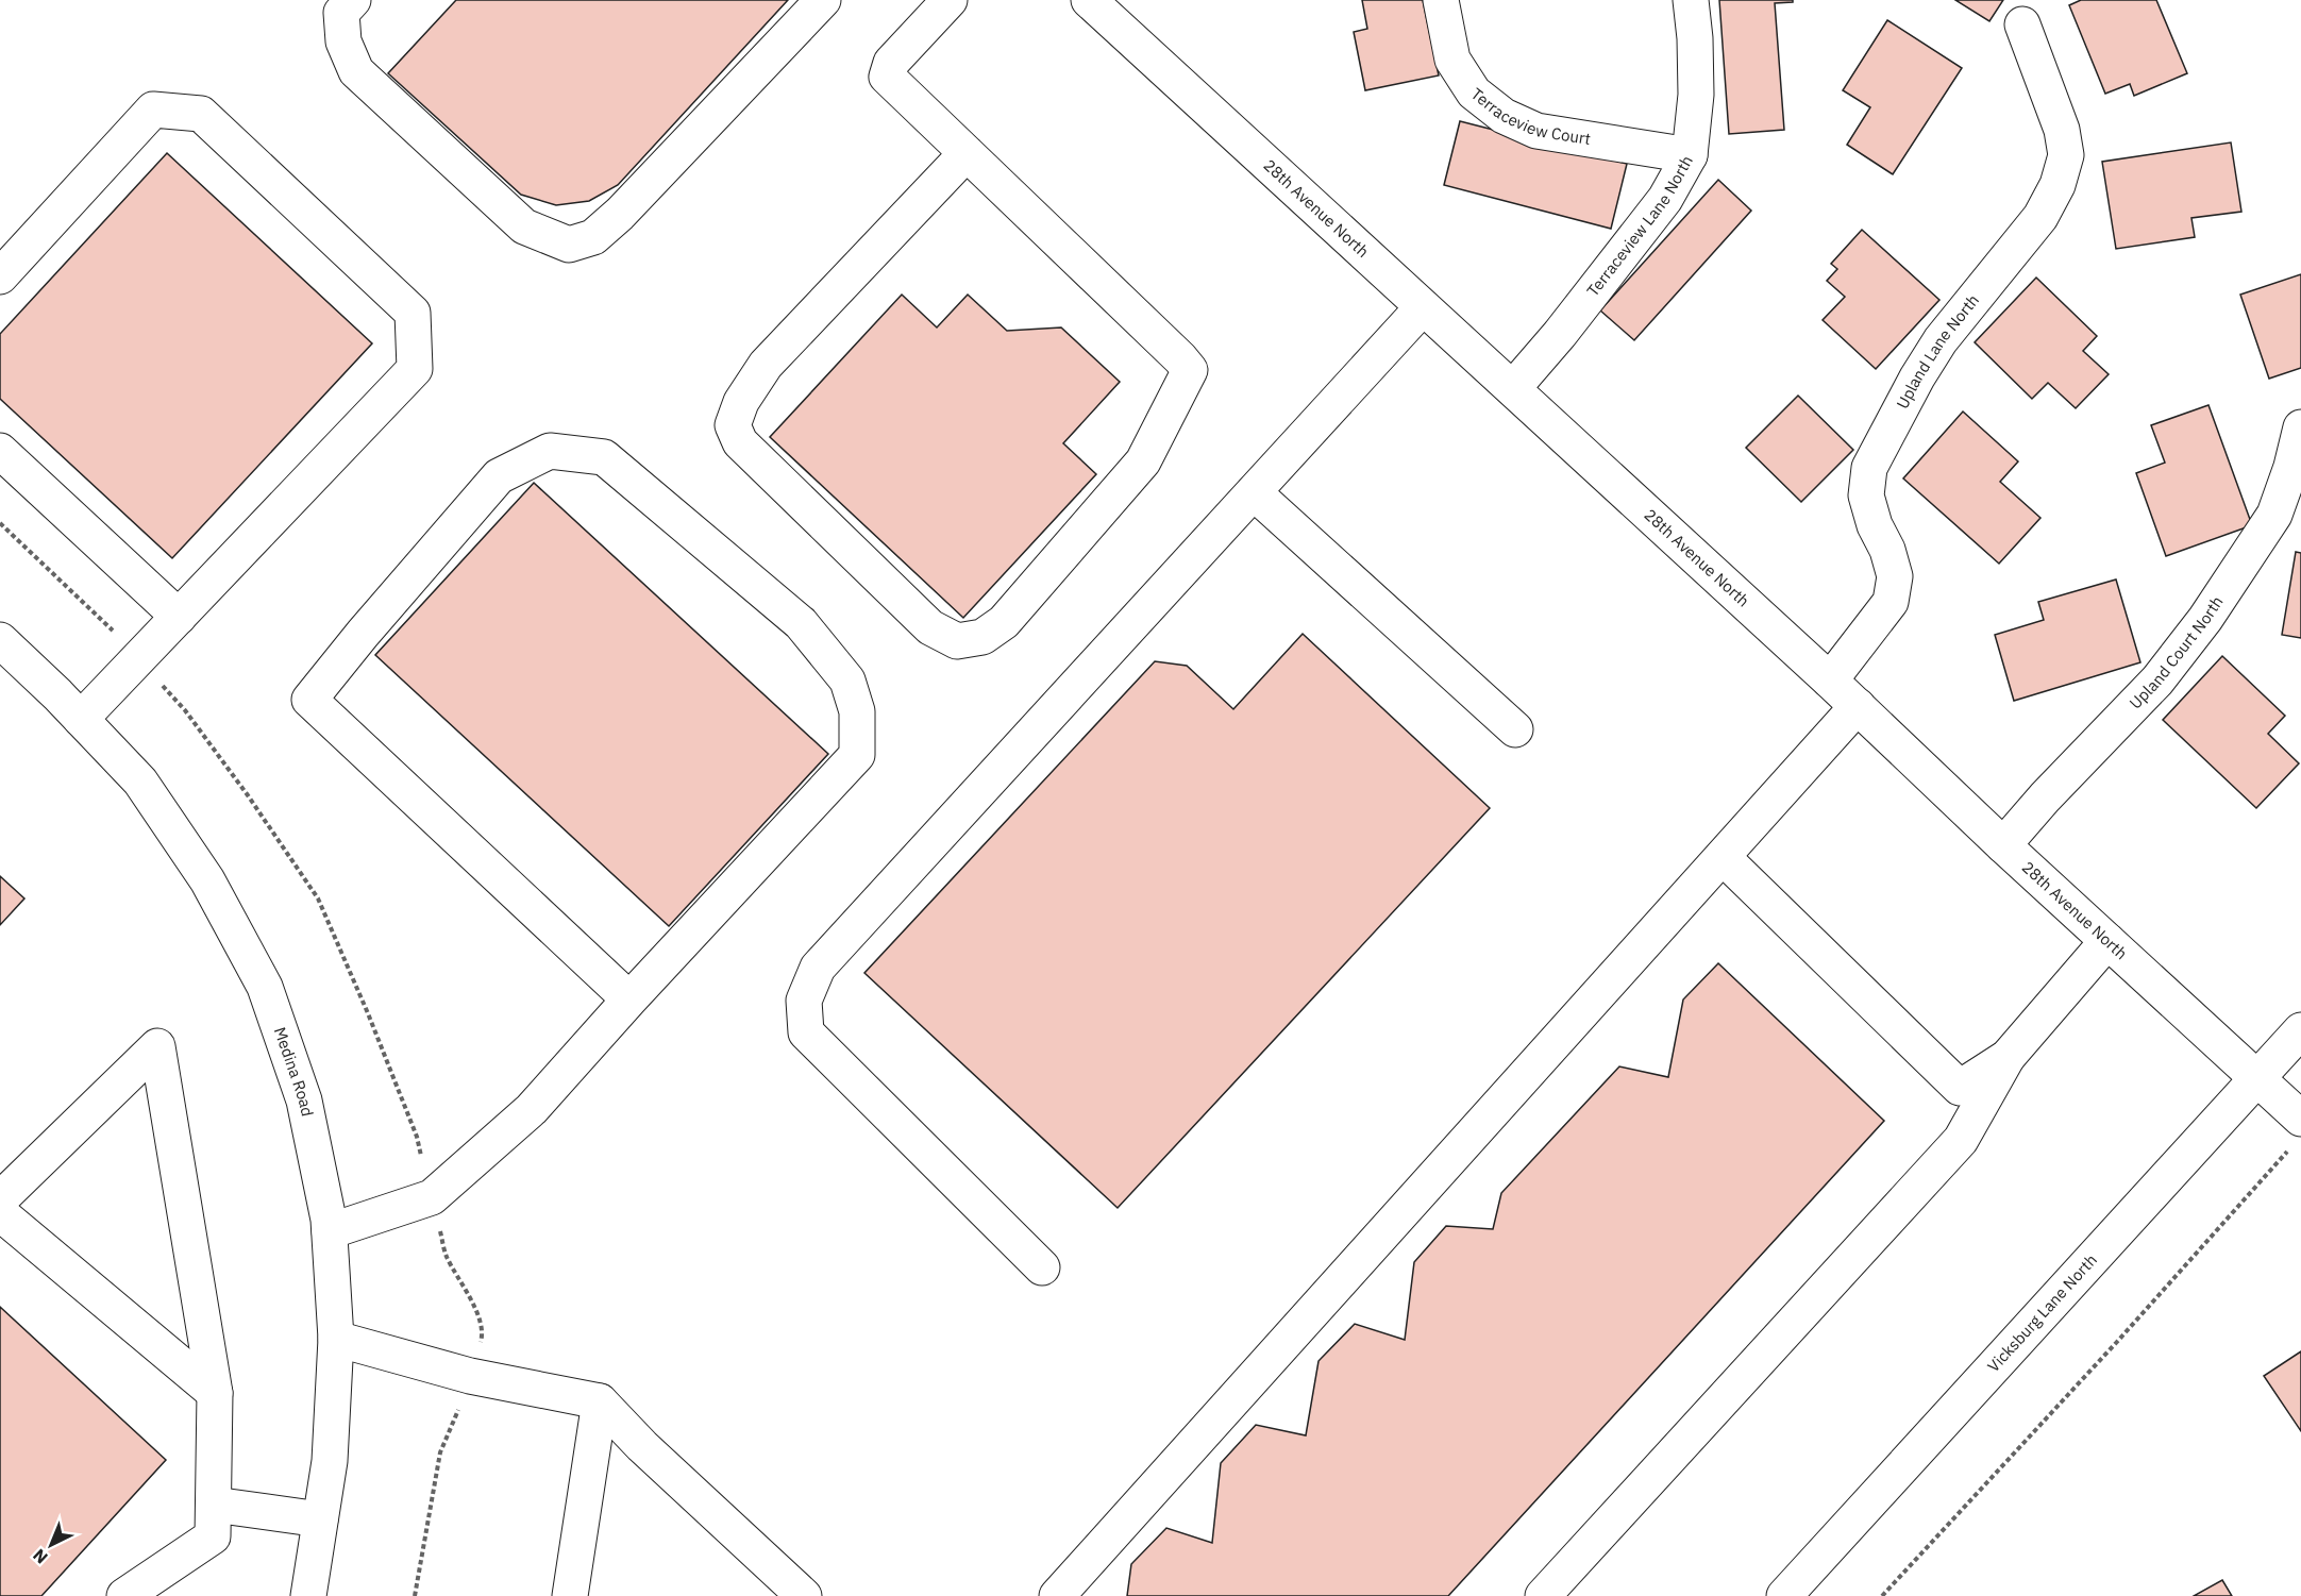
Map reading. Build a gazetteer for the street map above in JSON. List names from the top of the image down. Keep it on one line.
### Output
{"streets":{"street":["Terraceview Court","28th Avenue North","Terraceview Lane North","Upland Lane North","Upland Court North","Medina Road","Vicksburg Lane North"]},"crossings":[["Terraceview Court","Terraceview Lane North"],["28th Avenue North","Terraceview Lane North"],["28th Avenue North","Upland Lane North"],["28th Avenue North","Upland Court North"],["28th Avenue North","Vicksburg Lane North"]],"north":"bottom left"}
